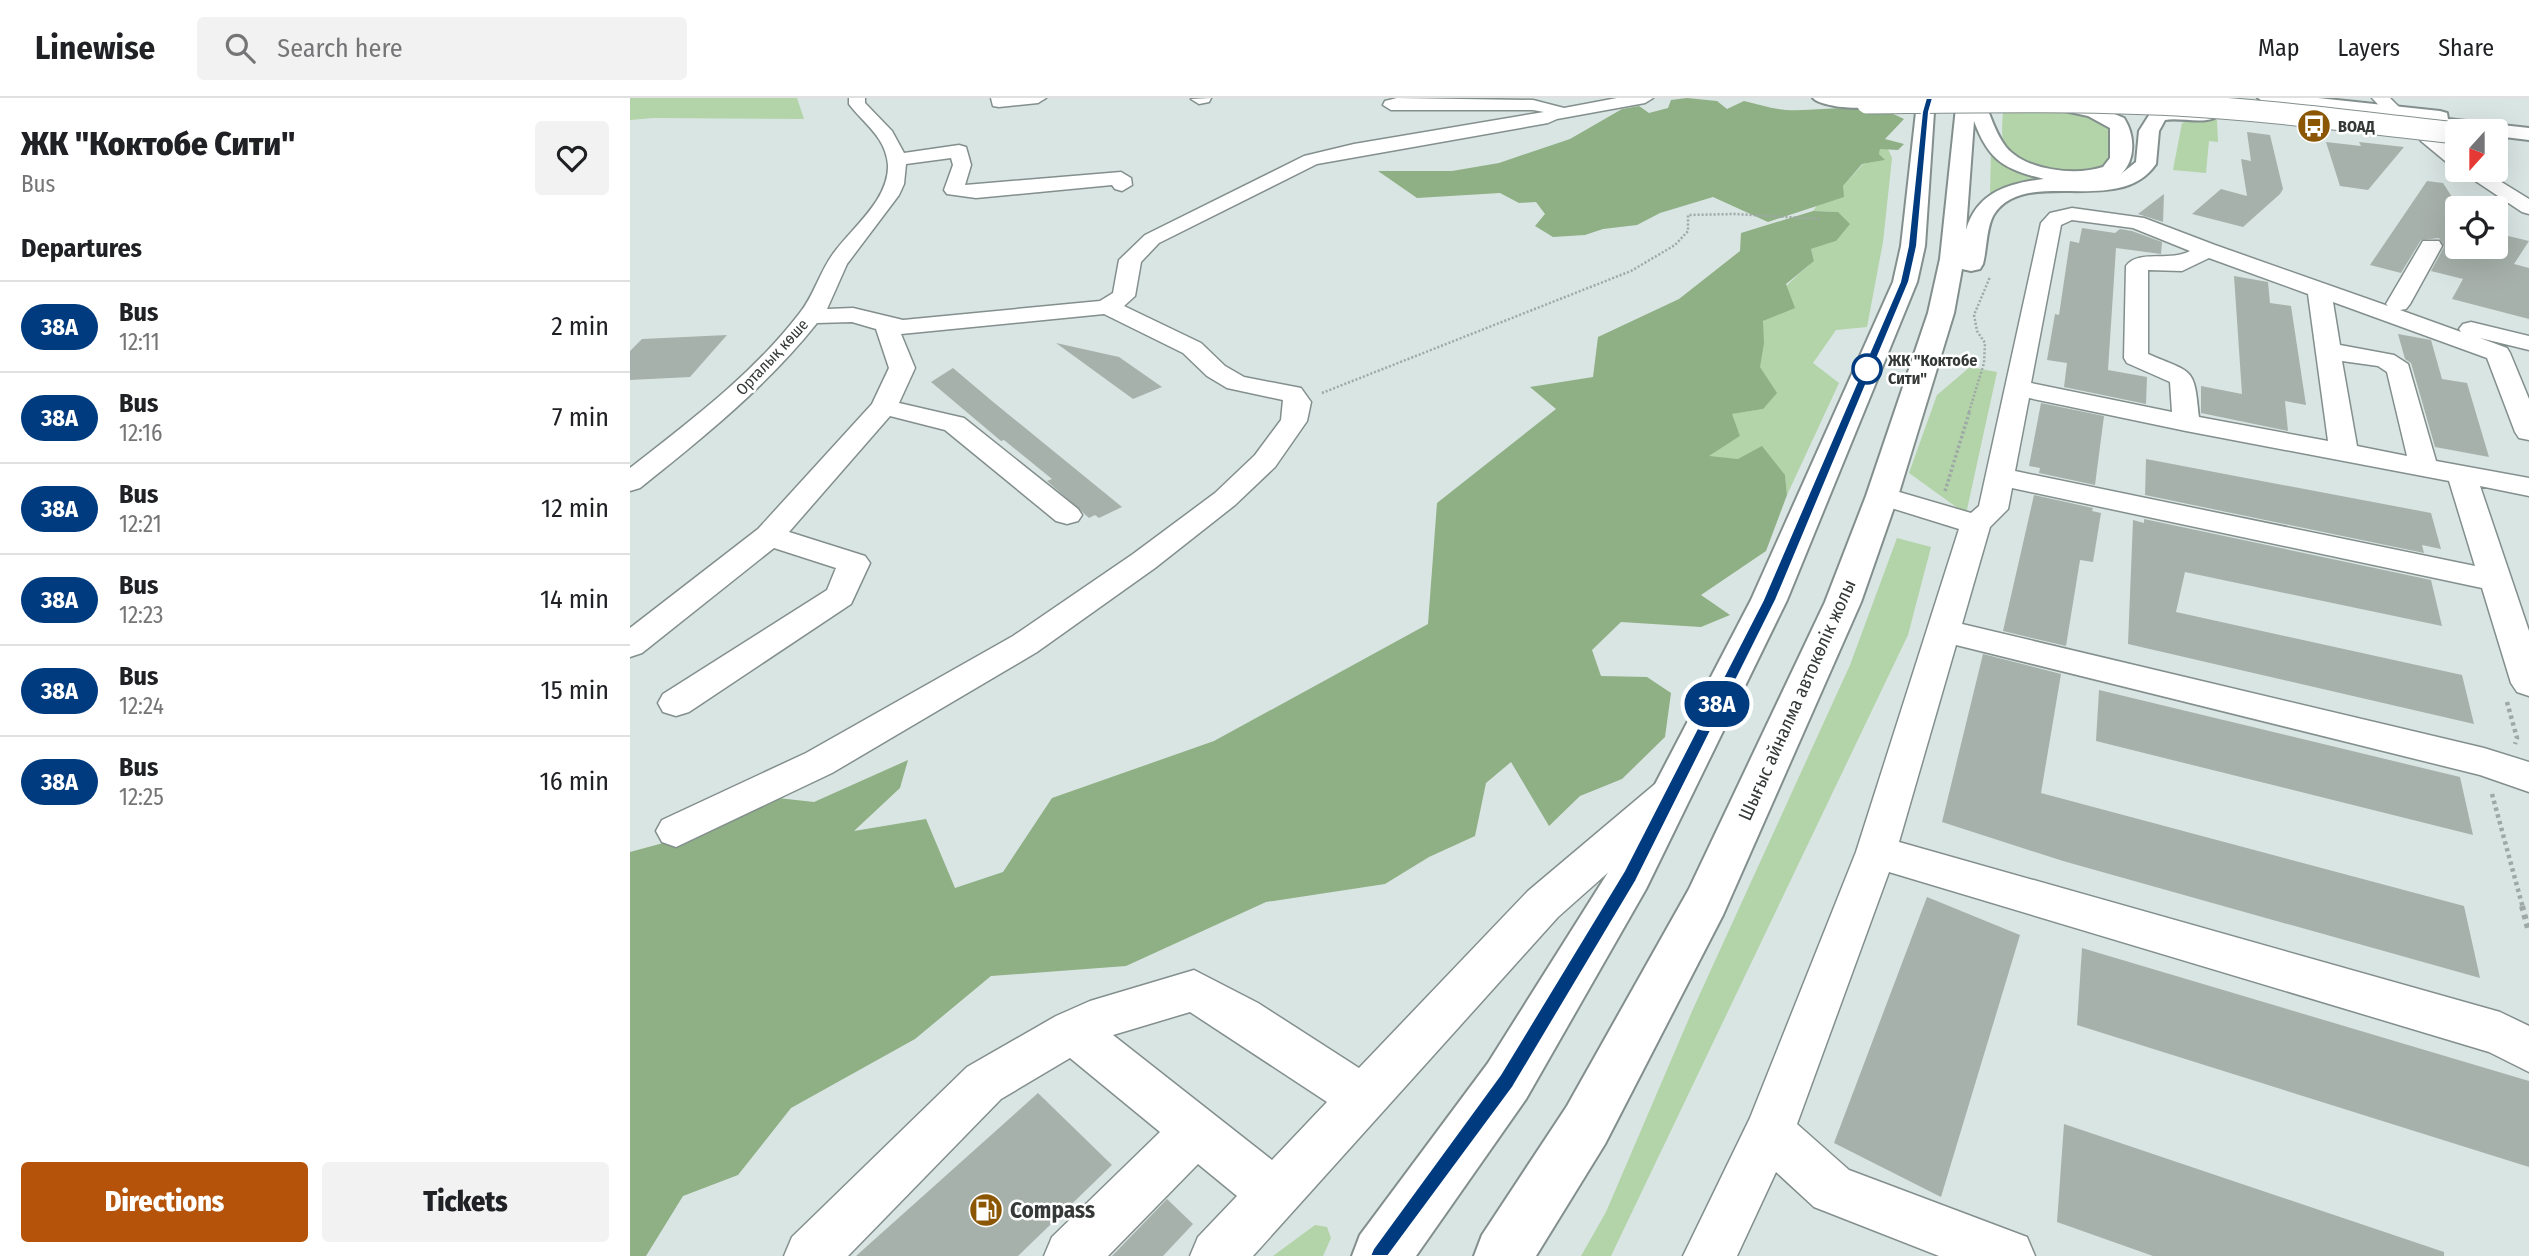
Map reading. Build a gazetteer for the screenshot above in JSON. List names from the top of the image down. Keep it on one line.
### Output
{"streets":{"main road":["Шығыс айналма автокөлік жолы"],"street":["Орталық көше"]},"places":{"bus stop":["ВОАД"],"other":["ЖК \"Коктобе Сити\""],"fuel station":["Compass"]},"lines":["bus line 38А"],"north":"bottom","page":{"header":"Linewise","search":"Search here","nav":["Map","Layers","Share"],"heading":[["ЖК \"Коктобе Сити\"","Bus"],"Departures"],"on_map":"38А","list":[{"mark":"38А","name":"Bus","note":"12:11","value":"2 min"},{"mark":"38А","name":"Bus","note":"12:16","value":"7 min"},{"mark":"38А","name":"Bus","note":"12:21","value":"12 min"},{"mark":"38А","name":"Bus","note":"12:23","value":"14 min"},{"mark":"38А","name":"Bus","note":"12:24","value":"15 min"},{"mark":"38А","name":"Bus","note":"12:25","value":"16 min"}],"buttons":["Directions","Tickets"]}}
